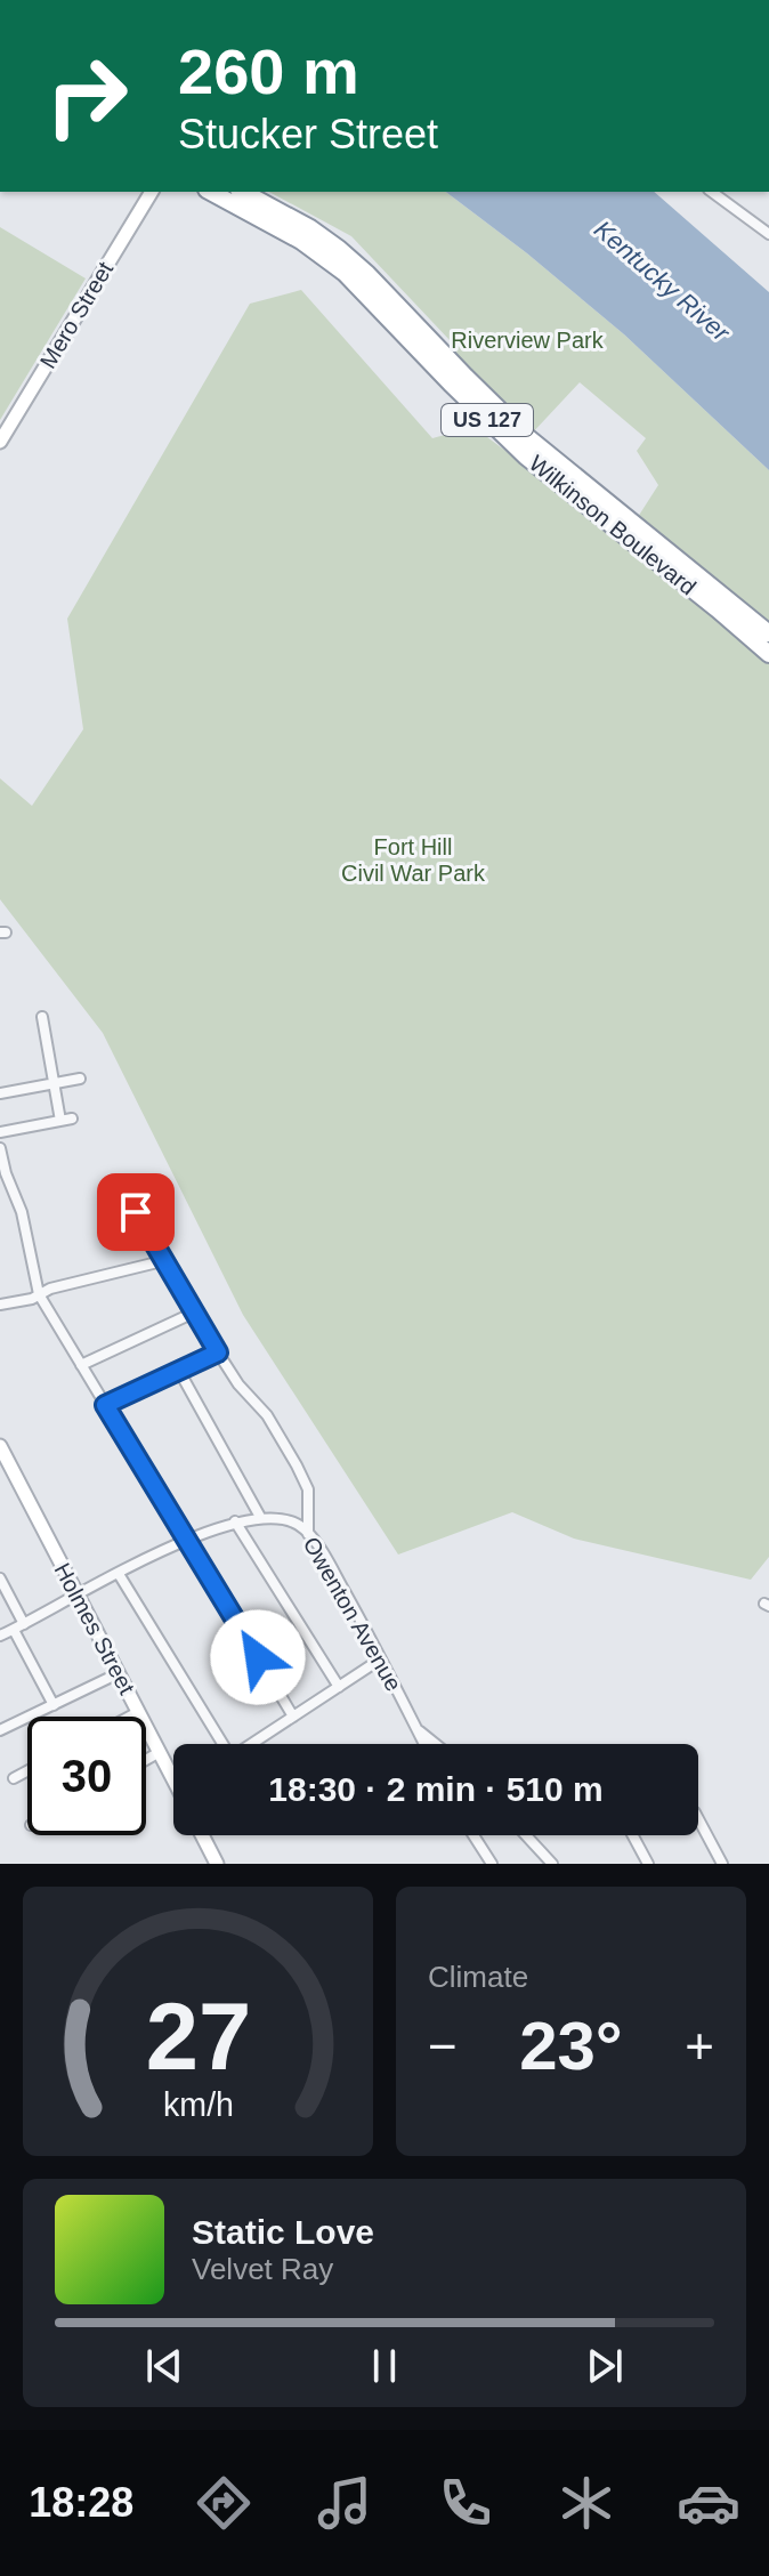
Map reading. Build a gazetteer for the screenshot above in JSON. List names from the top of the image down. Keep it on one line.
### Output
{"streets":{"highway":["US 127","Wilkinson Boulevard"],"main road":["Mero Street","Holmes Street"],"street":["Owenton Avenue"]},"crossings":[["Owenton Avenue","Holmes Street"]],"water":["Kentucky River"],"parks":["Riverview Park","Fort Hill Civil War Park"],"page":{"turn":["260 m","Stucker Street"],"limit":"30","trip":"18:30 · 2 min · 510 m","tile":"Climate","heat":["−","23°","+"],"song":["Static Love","Velvet Ray"],"tabs":"18:28","gauge":["27","km/h"]}}
